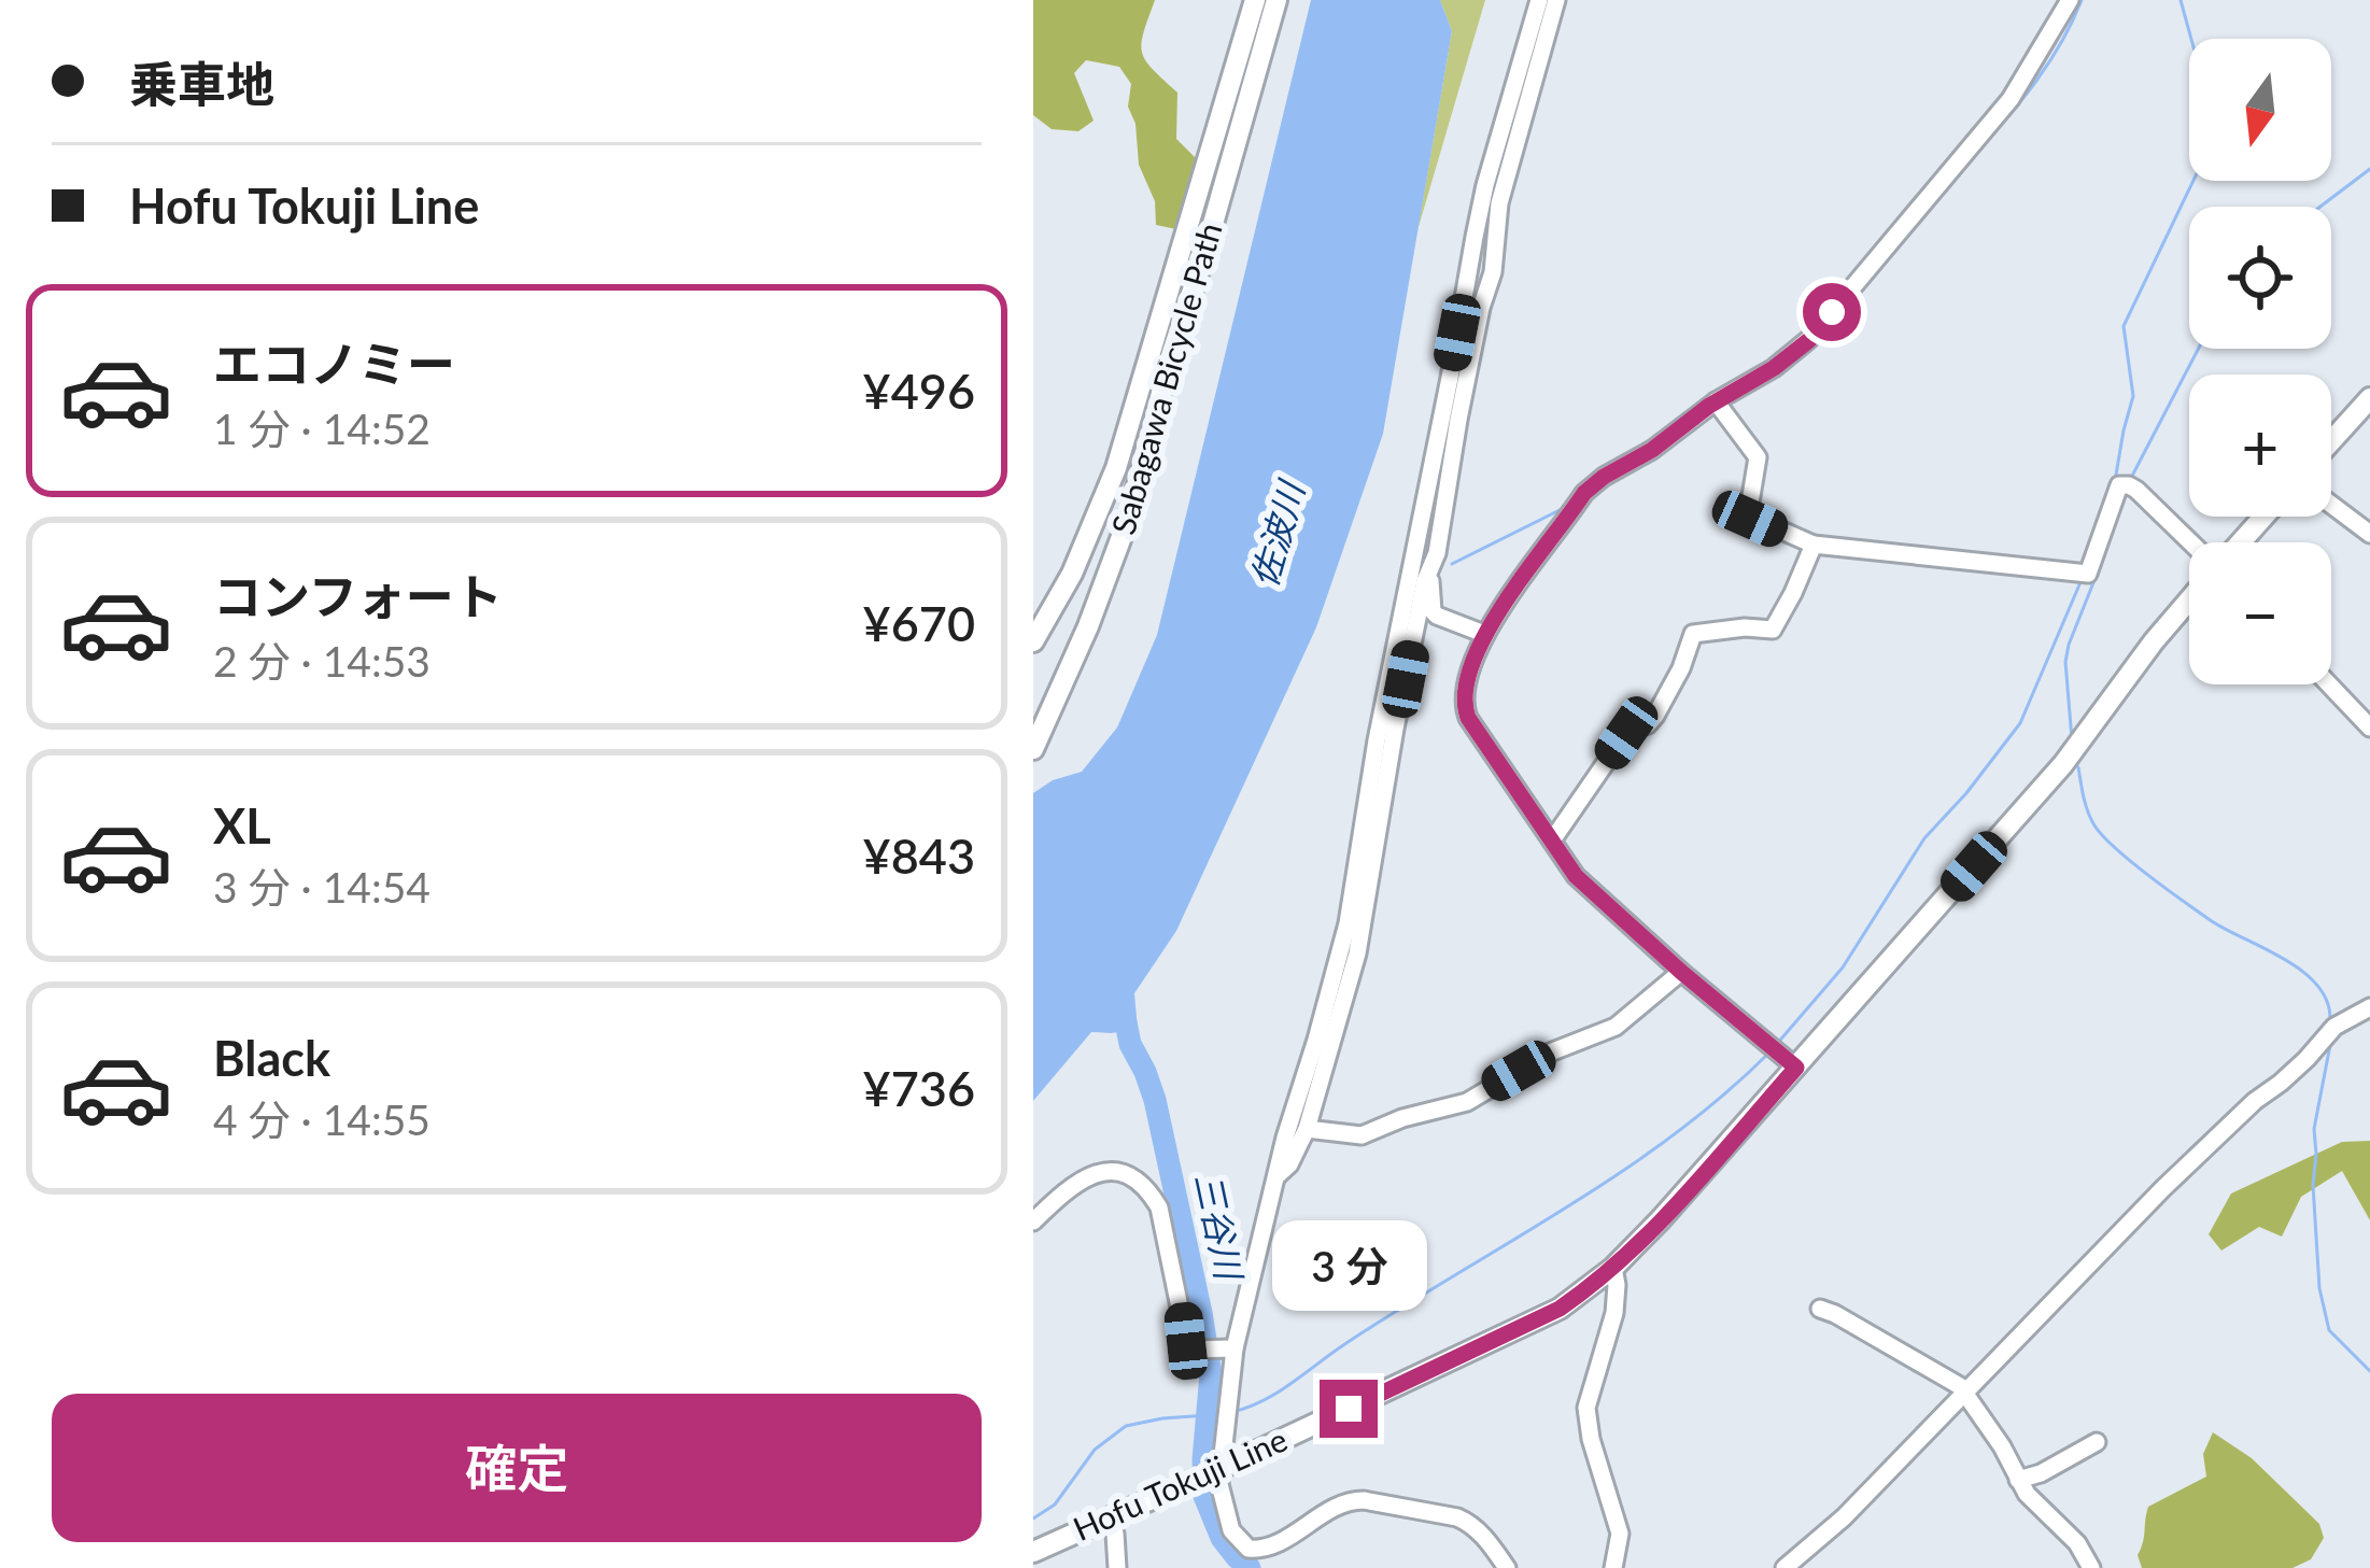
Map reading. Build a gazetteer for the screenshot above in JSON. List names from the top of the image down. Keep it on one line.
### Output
{"streets":{"main road":["Sabagawa Bicycle Path","Hofu Tokuji Line"]},"water":["佐波川","三谷川"],"north":"bottom","page":{"banner":["乗車地","Hofu Tokuji Line"],"map_buttons":["+","−"],"list":[{"name":"エコノミー","note":"1 分 · 14:52","value":"¥496"},{"name":"コンフォート","note":"2 分 · 14:53","value":"¥670"},{"name":"XL","note":"3 分 · 14:54","value":"¥843"},{"name":"Black","note":"4 分 · 14:55","value":"¥736"}],"bubble":"3 分","buttons":"確定"}}
